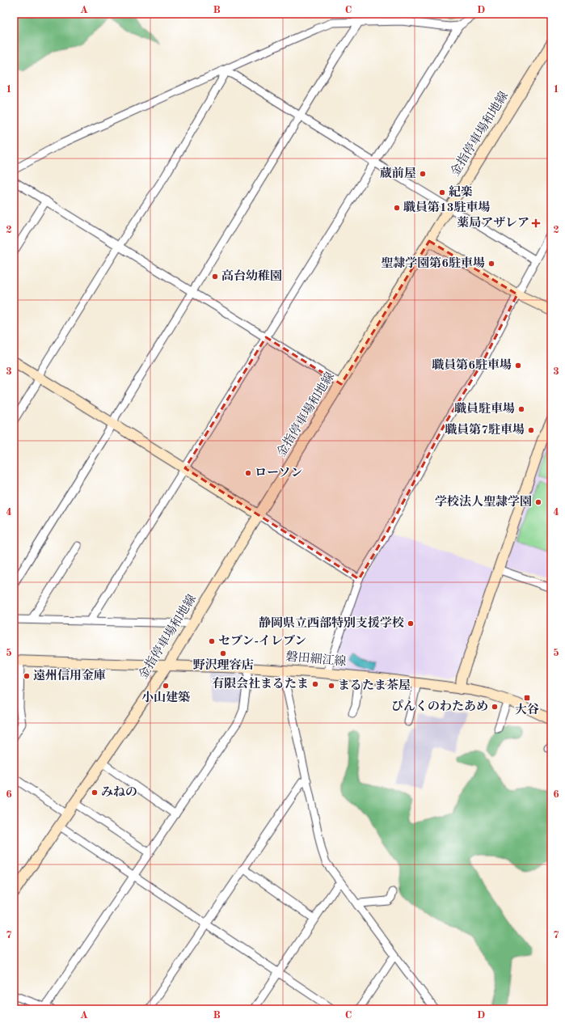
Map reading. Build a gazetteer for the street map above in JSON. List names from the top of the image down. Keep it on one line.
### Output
{"streets":{"main road":["金指停車場和地線","磐田細江線"]},"crossings":[["金指停車場和地線","磐田細江線"]],"places":{"other":["蔵前屋","紀楽","職員第13駐車場","聖隷学園第6駐車場","高台幼稚園","職員第6駐車場","職員駐車場","職員第7駐車場","ローソン","学校法人聖隷学園","静岡県立西部特別支援学校","セブン-イレブン","野沢理容店","遠州信用金庫","有限会社まるたま","小山建築","まるたま茶屋","ぴんくのわたあめ","みねの"],"health":["薬局アザレア"],"transit":["大谷"]},"grid":{"columns":["A","B","C","D"],"rows":["1","2","3","4","5","6","7"]}}
